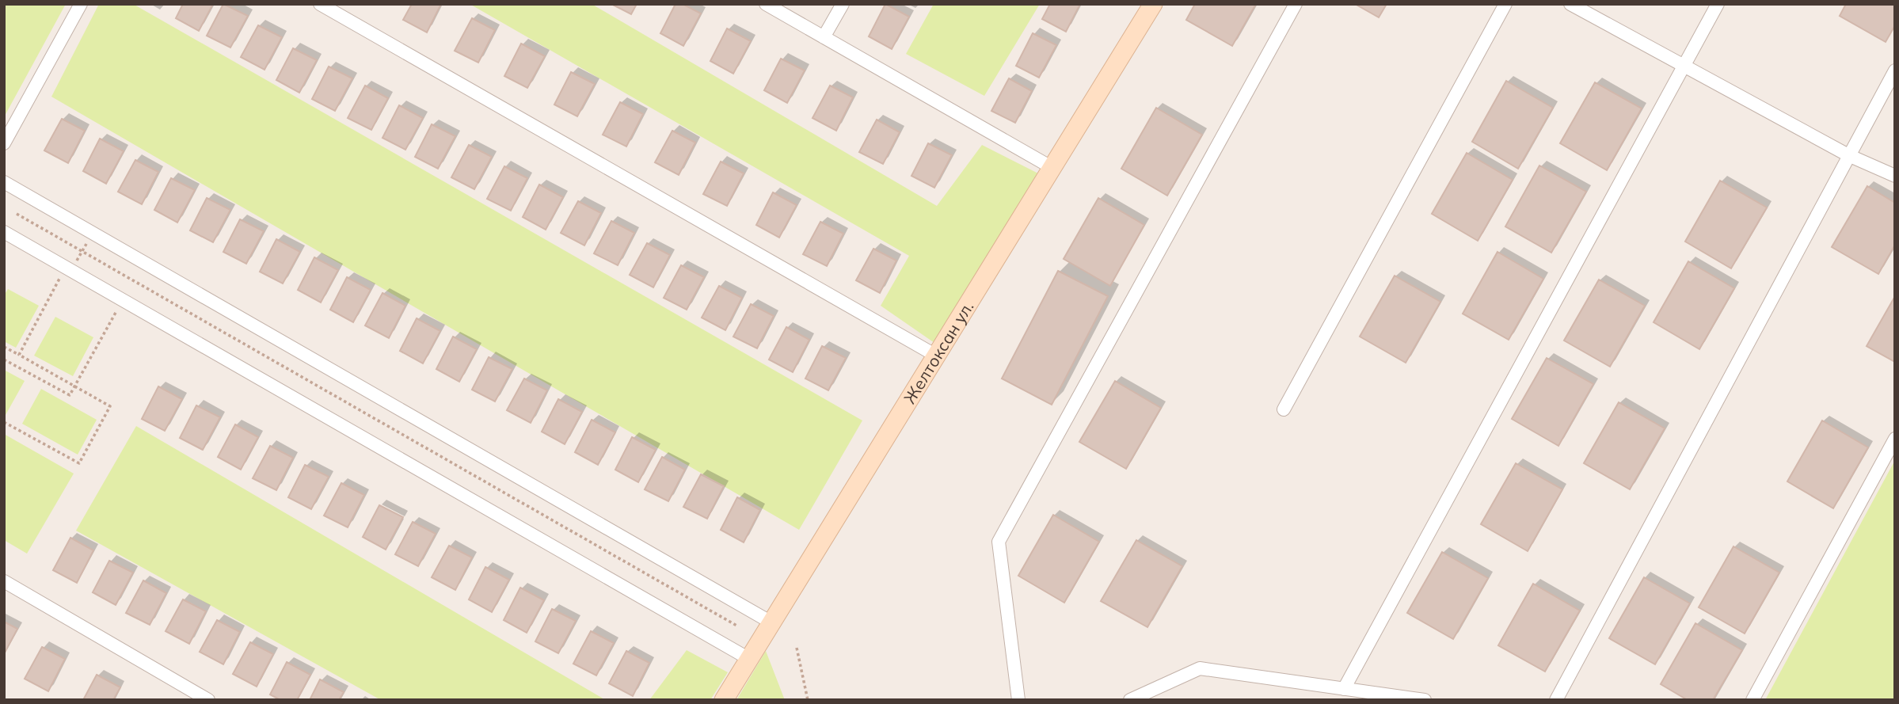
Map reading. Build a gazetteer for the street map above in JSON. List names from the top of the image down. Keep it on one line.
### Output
{"streets":{"street":["Желтоксан ул."]}}
